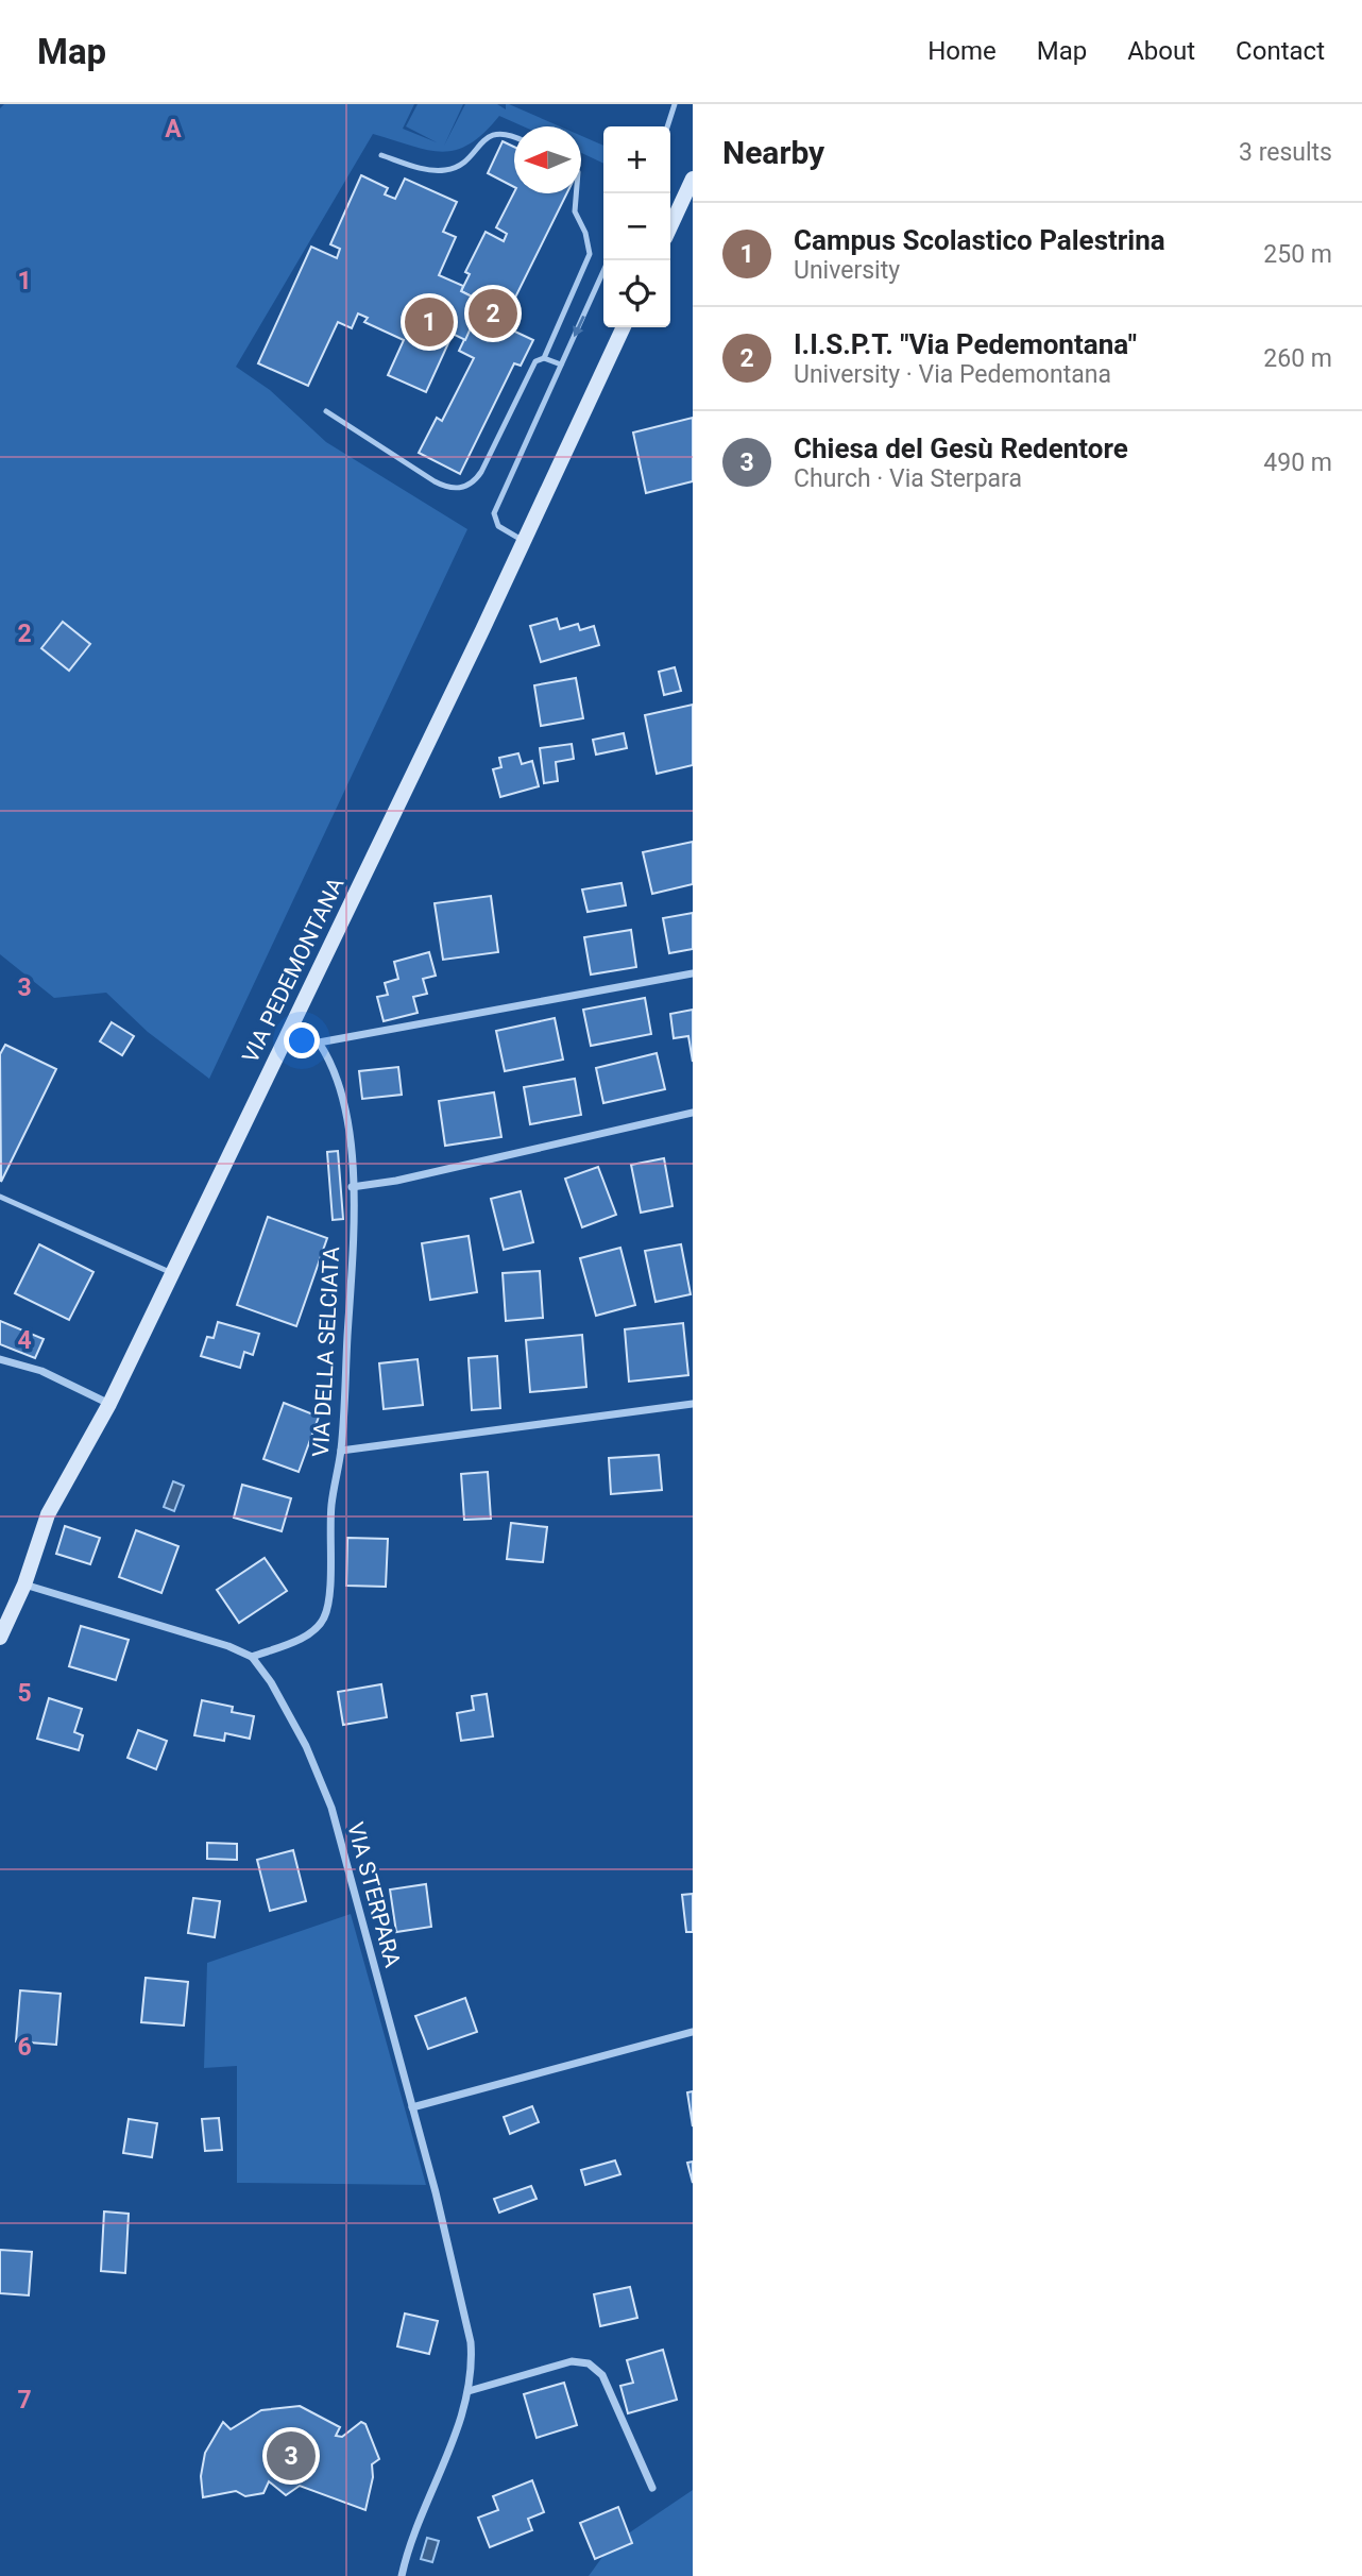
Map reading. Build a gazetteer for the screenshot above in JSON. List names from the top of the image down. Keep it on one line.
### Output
{"streets":{"street":["VIA PEDEMONTANA","VIA DELLA SELCIATA","VIA STERPARA"]},"crossings":[["VIA DELLA SELCIATA","VIA STERPARA"]],"north":"left","page":{"header":"Map","nav":["Home","Map","About","Contact"],"heading":["Nearby","3 results"],"map_buttons":["+","−"],"list":[{"mark":"1","name":"Campus Scolastico Palestrina","note":"University","value":"250 m"},{"mark":"2","name":"I.I.S.P.T. \"Via Pedemontana\"","note":"University · Via Pedemontana","value":"260 m"},{"mark":"3","name":"Chiesa del Gesù Redentore","note":"Church · Via Sterpara","value":"490 m"}],"pins":["2","1","3"]},"grid":{"columns":["A"],"rows":["1","2","3","4","5","6","7"]}}
